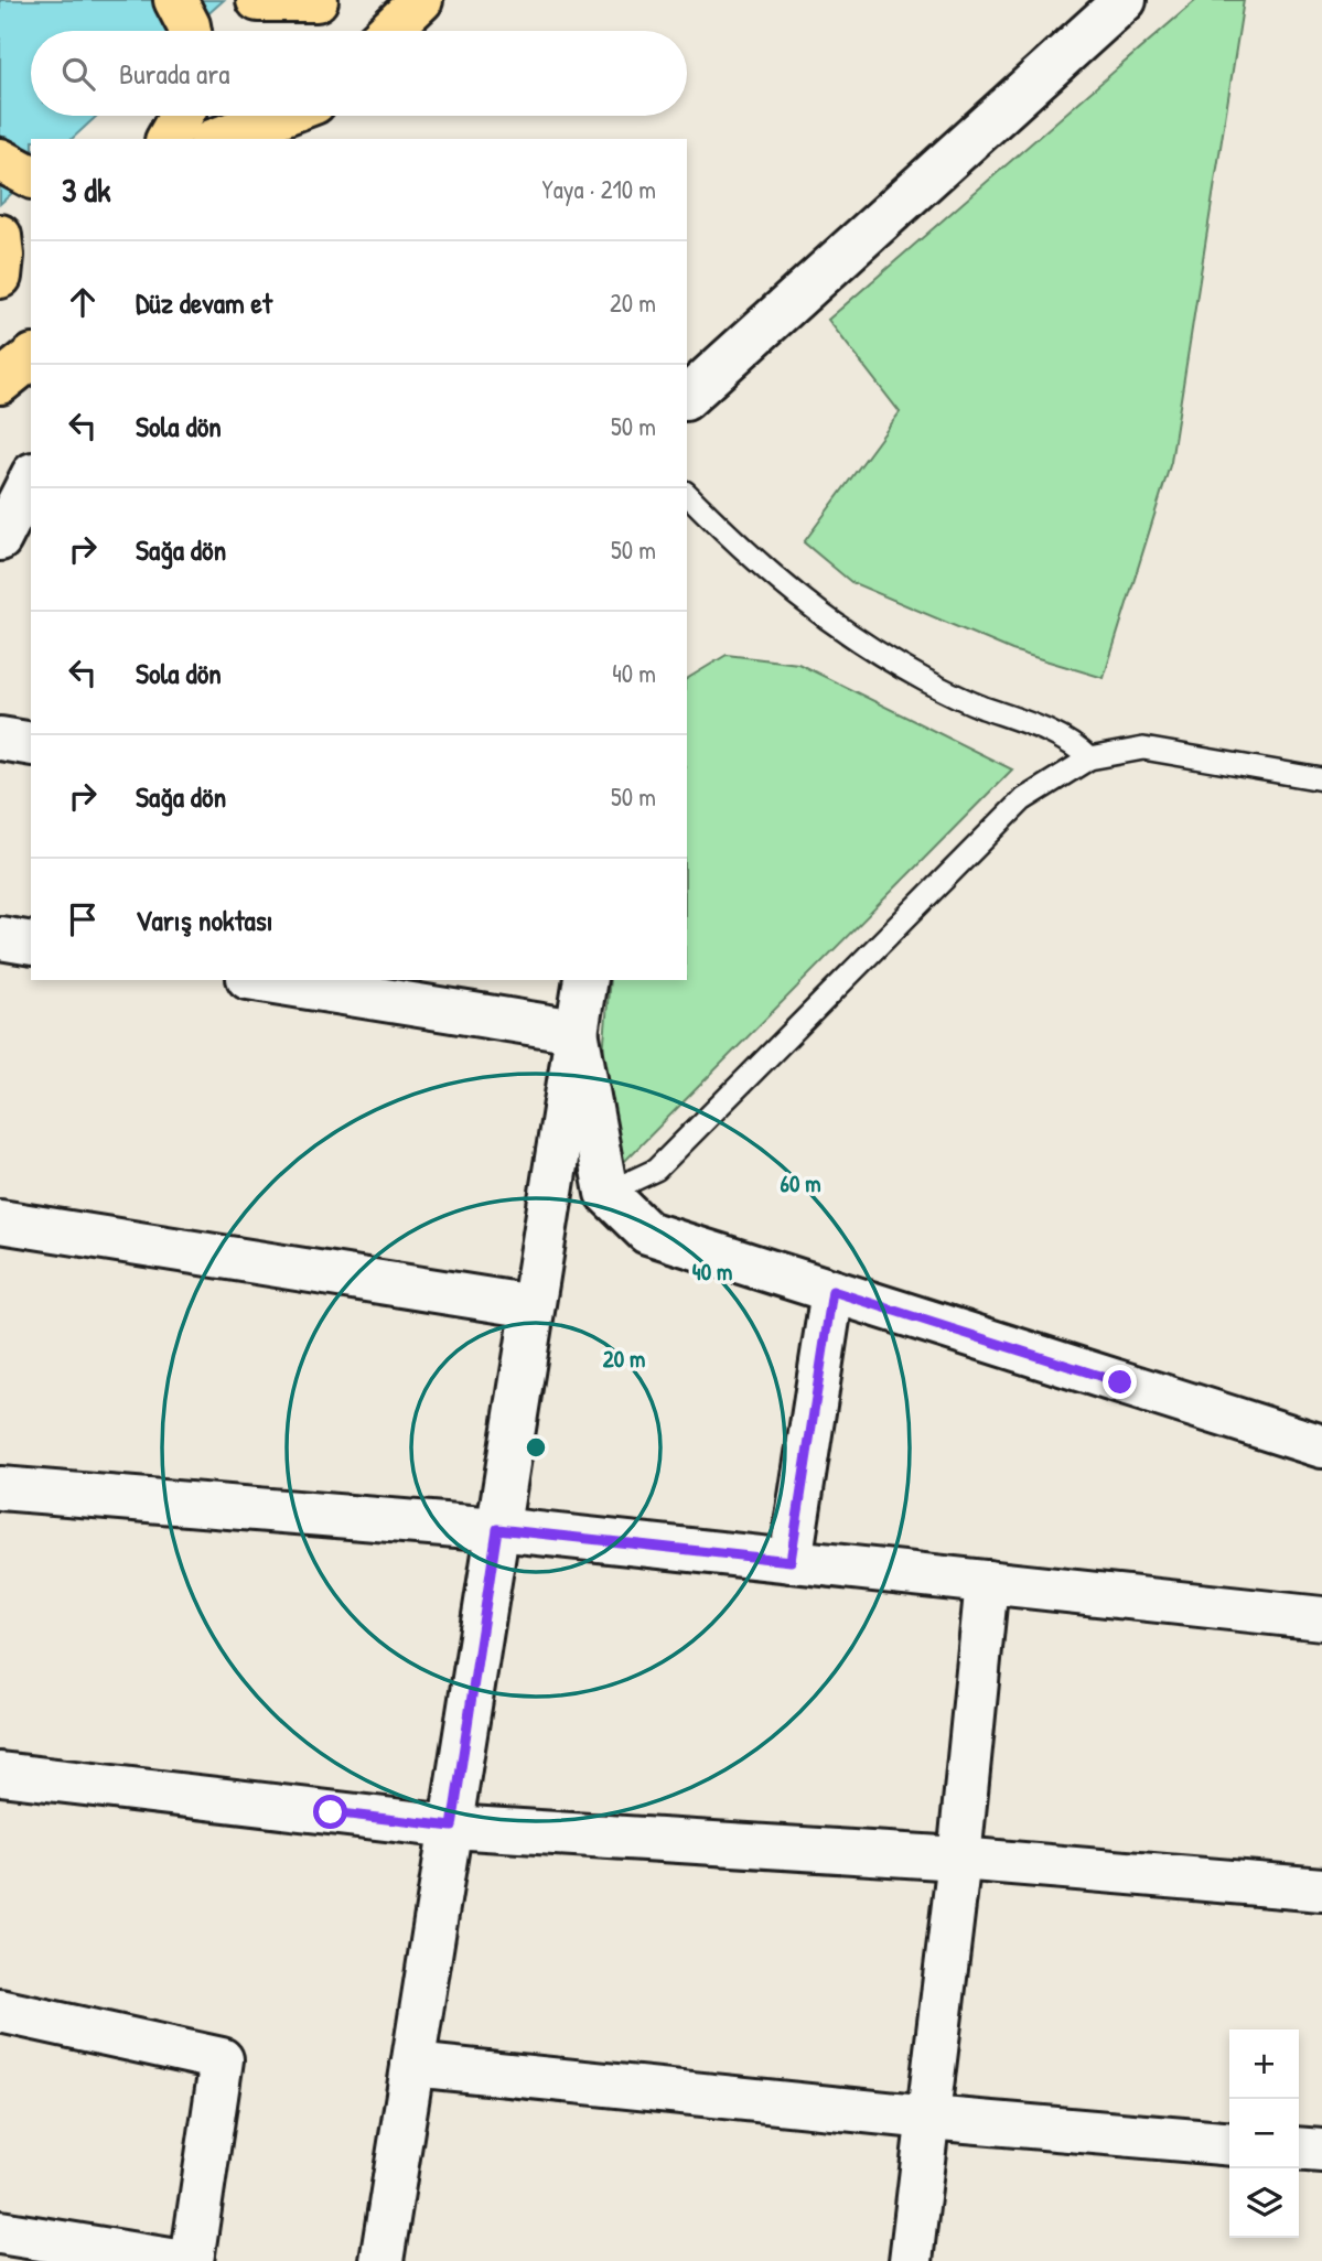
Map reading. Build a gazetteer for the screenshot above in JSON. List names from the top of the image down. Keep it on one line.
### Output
{"page":{"search":"Burada ara","heading":["3 dk","Yaya · 210 m"],"list":[["Düz devam et","20 m"],["Sola dön","50 m"],["Sağa dön","50 m"],["Sola dön","40 m"],["Sağa dön","50 m"],"Varış noktası"],"map_buttons":["+","−"]},"rings":["60 m","40 m","20 m"]}
